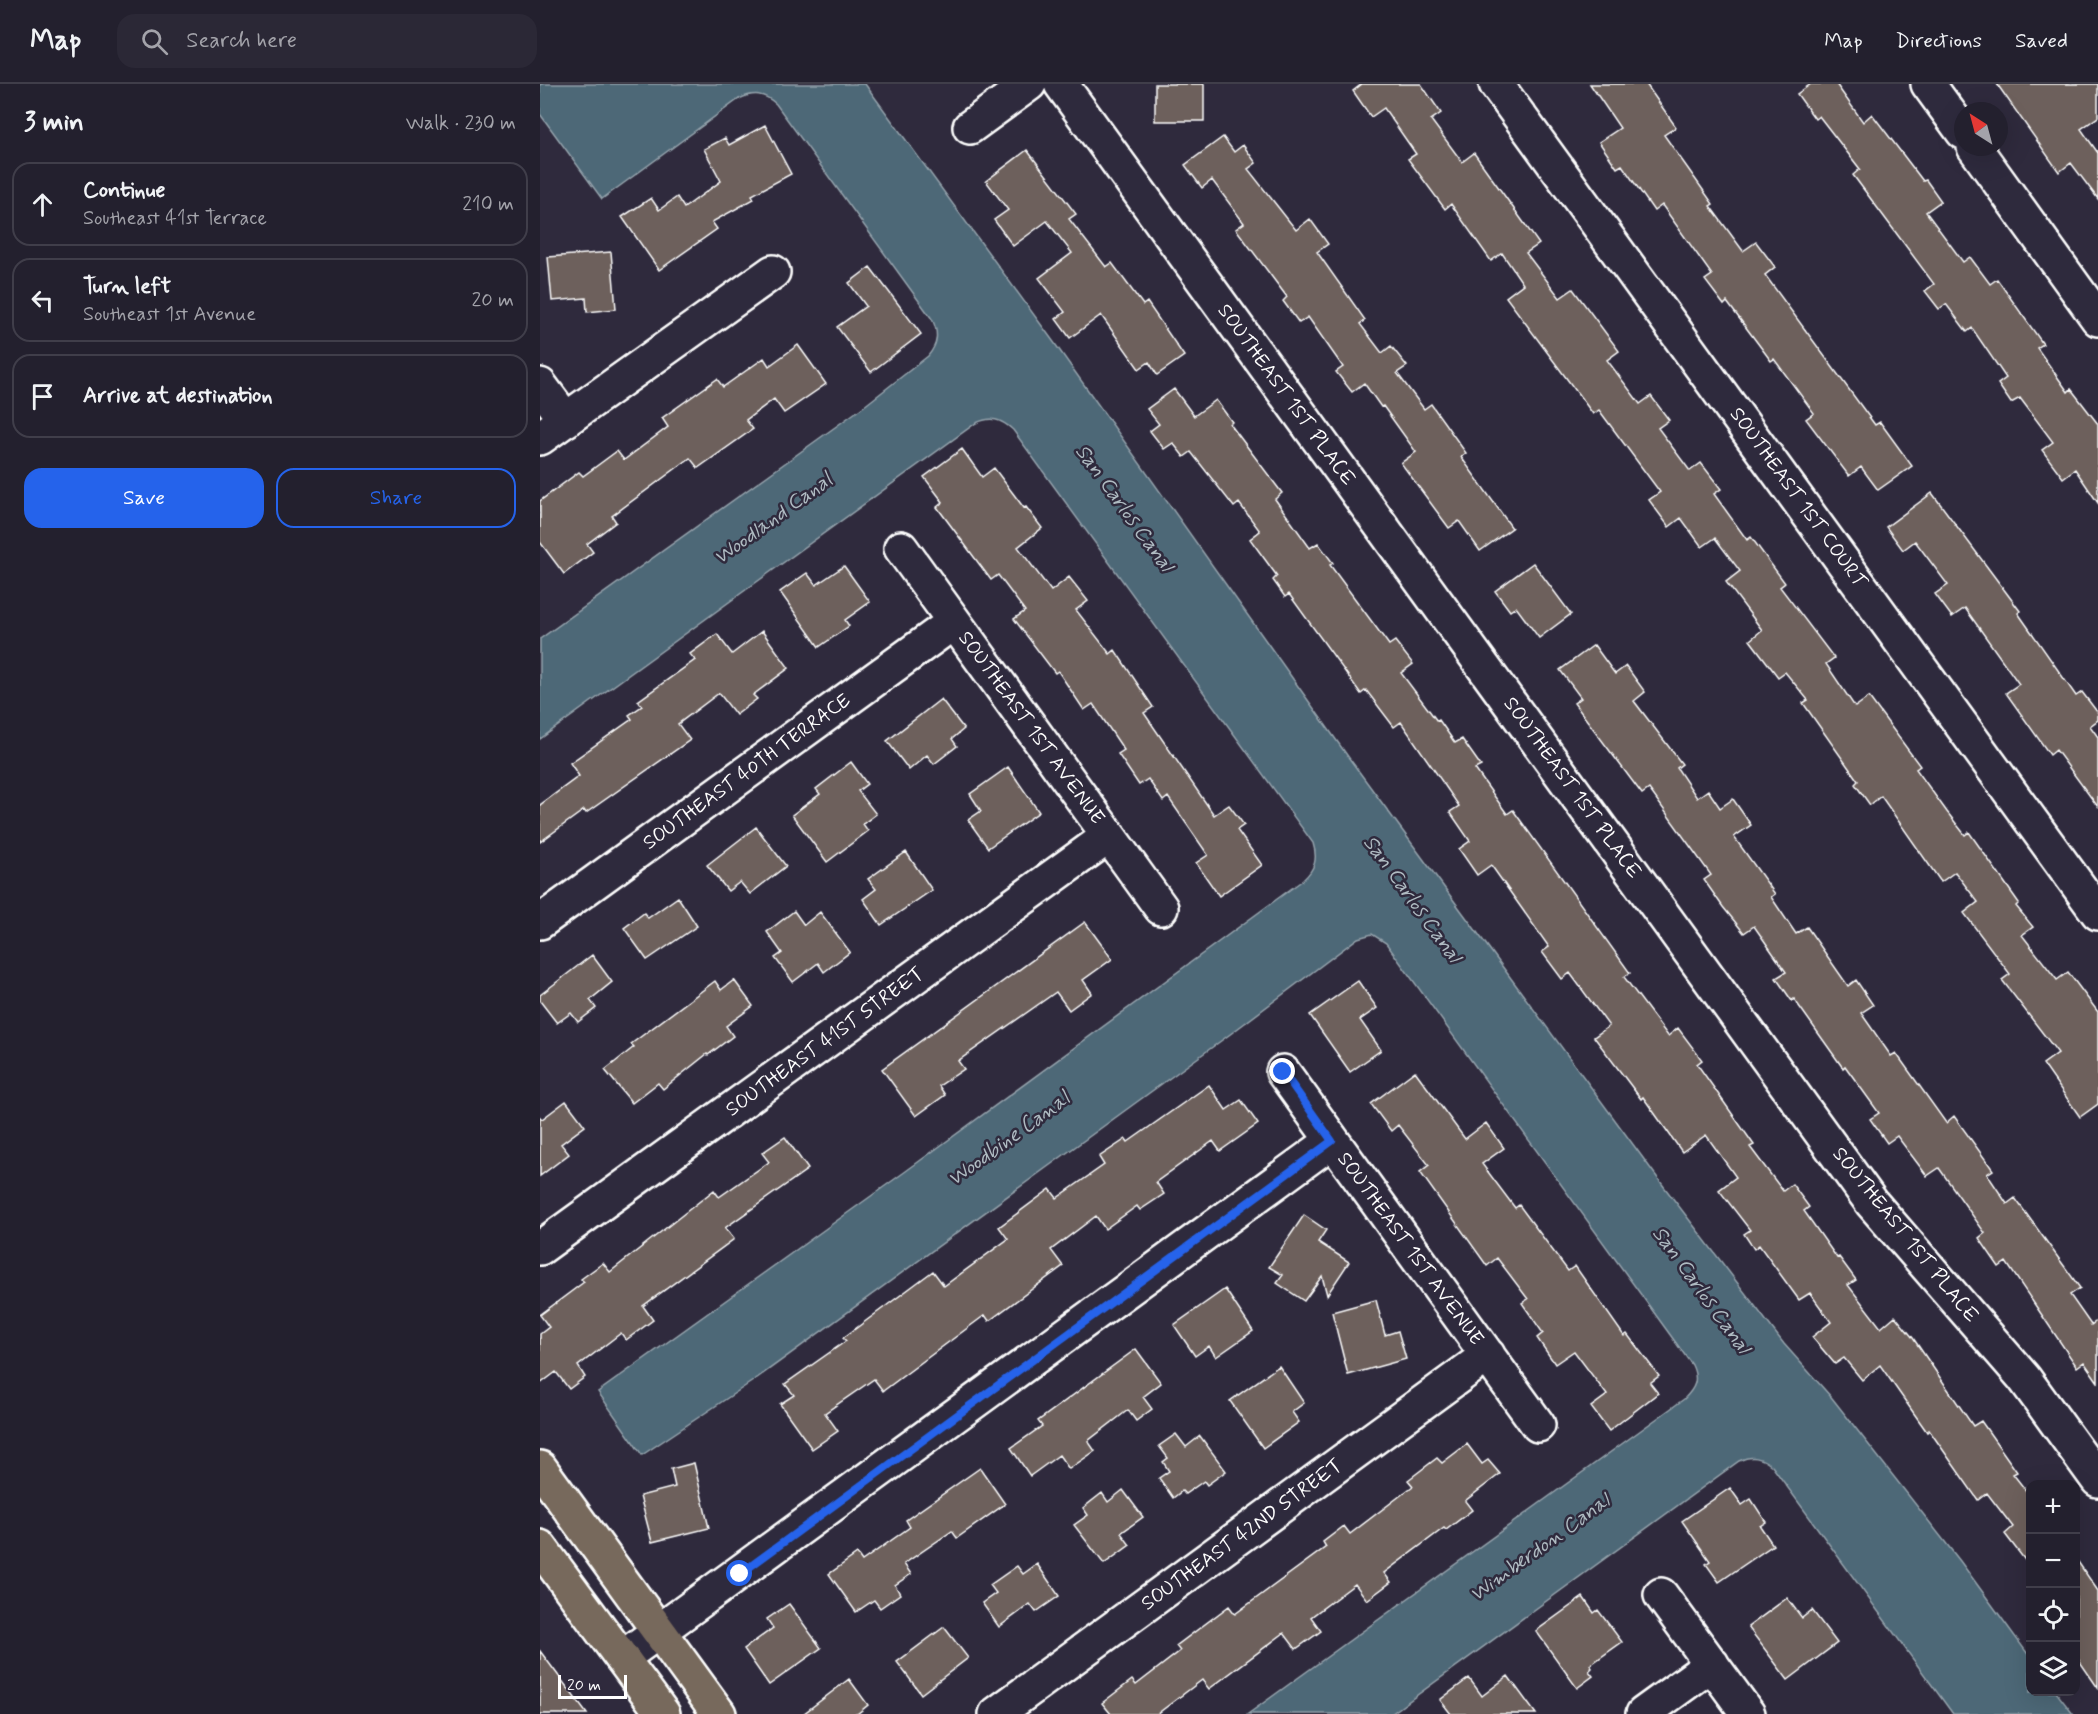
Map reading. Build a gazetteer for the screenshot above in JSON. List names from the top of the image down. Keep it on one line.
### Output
{"streets":{"street":["SOUTHEAST 1ST PLACE","SOUTHEAST 1ST COURT","SOUTHEAST 1ST AVENUE","SOUTHEAST 40TH TERRACE","SOUTHEAST 41ST STREET","SOUTHEAST 42ND STREET"]},"crossings":[["SOUTHEAST 1ST AVENUE","SOUTHEAST 40TH TERRACE"],["SOUTHEAST 1ST AVENUE","SOUTHEAST 41ST STREET"],["SOUTHEAST 1ST AVENUE","SOUTHEAST 42ND STREET"]],"water":["San Carlos Canal","Woodland Canal","Woodbine Canal","Wimberdon Canal"],"scale_bar":"20 m","north":"top left","page":{"header":"Map","search":"Search here","nav":["Map","Directions","Saved"],"heading":["3 min","Walk · 230 m"],"list":[["Continue","Southeast 41st Terrace","210 m"],["Turn left","Southeast 1st Avenue","20 m"],"Arrive at destination"],"buttons":["Save","Share"],"map_buttons":["+","−"],"scale":"20 m"}}
